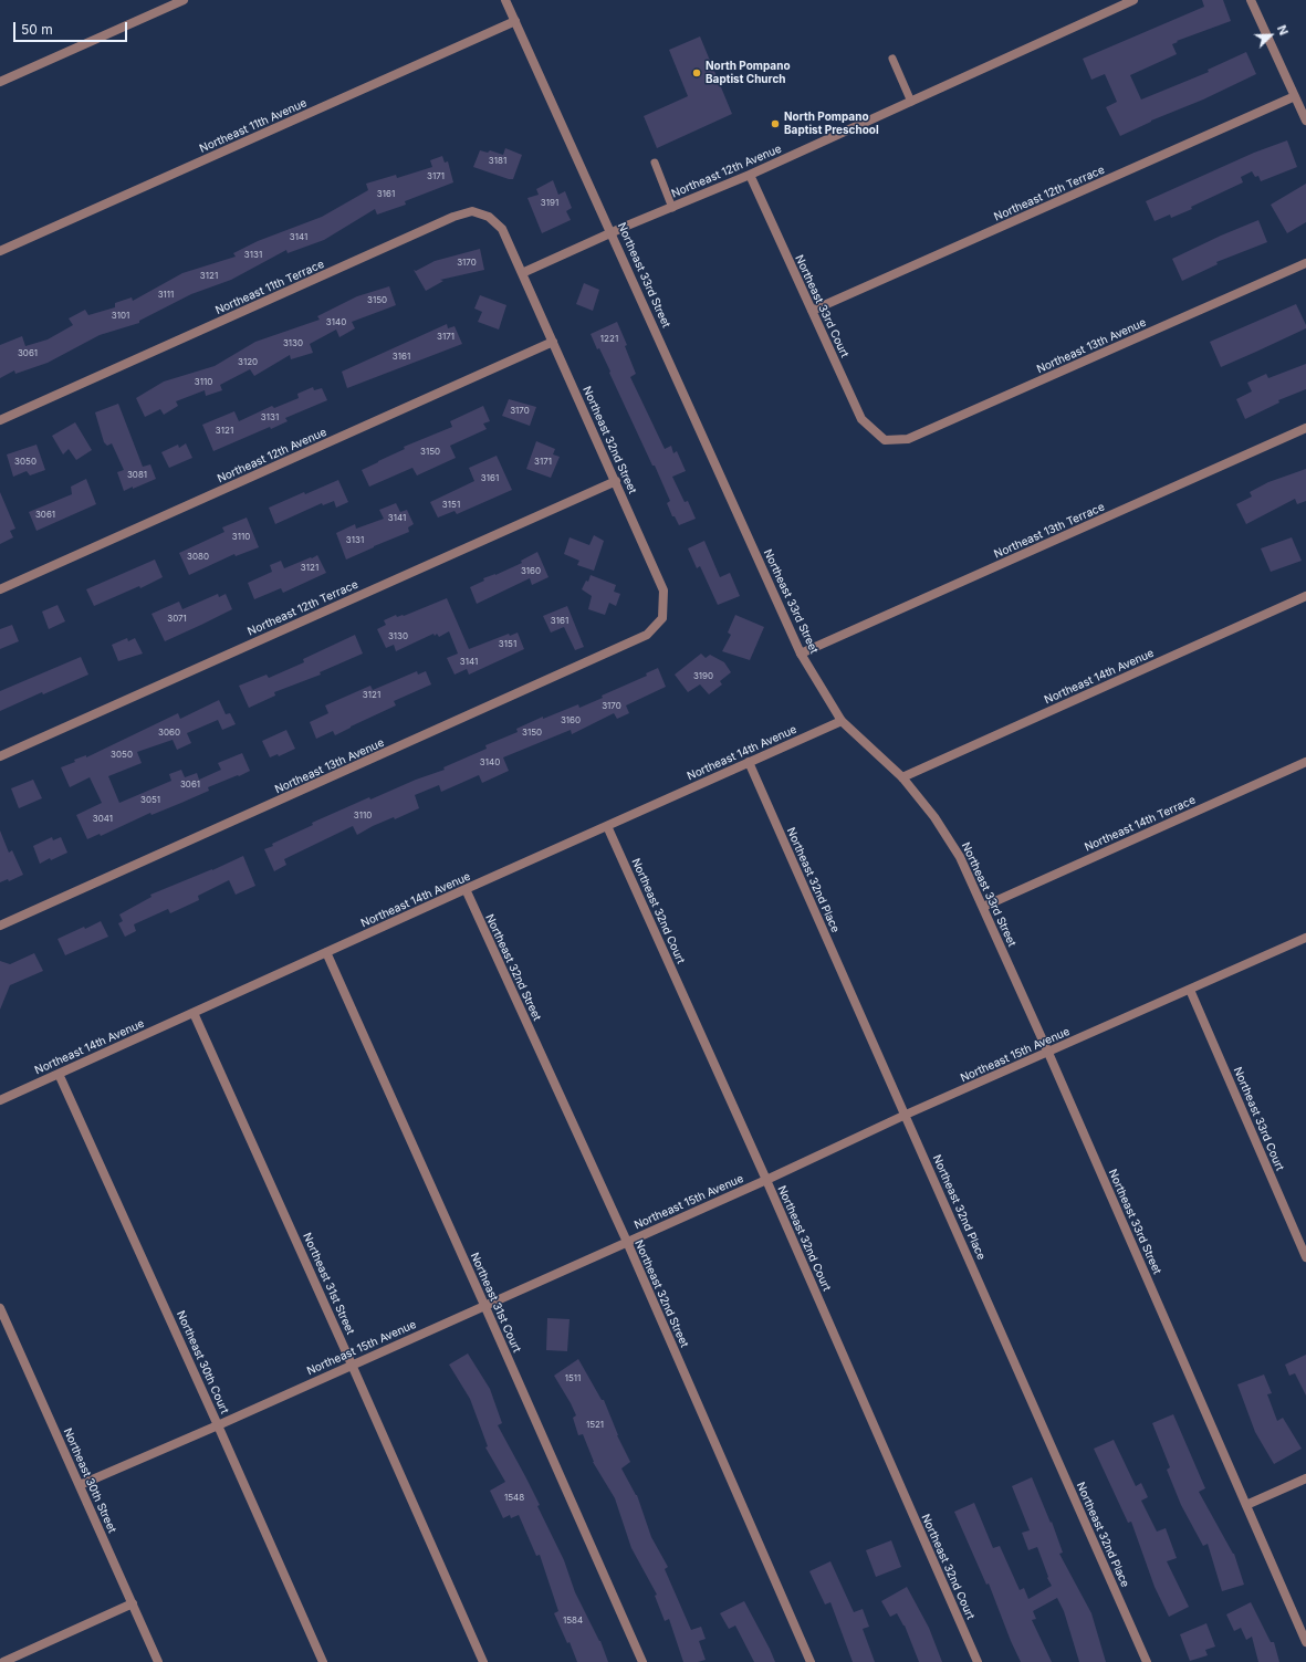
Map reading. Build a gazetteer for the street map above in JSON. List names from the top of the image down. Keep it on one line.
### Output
{"streets":{"street":["Northeast 11th Avenue","Northeast 12th Avenue","Northeast 12th Terrace","Northeast 33rd Street","Northeast 11th Terrace","Northeast 33rd Court","Northeast 13th Avenue","Northeast 32nd Street","Northeast 13th Terrace","Northeast 14th Avenue","Northeast 14th Terrace","Northeast 32nd Place","Northeast 32nd Court","Northeast 15th Avenue","Northeast 31st Street","Northeast 31st Court","Northeast 30th Court","Northeast 30th Street"]},"crossings":[["Northeast 11th Avenue","Northeast 33rd Street"],["Northeast 12th Avenue","Northeast 33rd Street"],["Northeast 12th Avenue","Northeast 11th Terrace"],["Northeast 12th Avenue","Northeast 33rd Court"],["Northeast 12th Avenue","Northeast 32nd Street"],["Northeast 12th Terrace","Northeast 33rd Court"],["Northeast 12th Terrace","Northeast 32nd Street"],["Northeast 33rd Street","Northeast 13th Terrace"],["Northeast 33rd Street","Northeast 14th Avenue"],["Northeast 33rd Street","Northeast 14th Terrace"],["Northeast 33rd Street","Northeast 15th Avenue"],["Northeast 11th Terrace","Northeast 32nd Street"],["Northeast 33rd Court","Northeast 13th Avenue"],["Northeast 33rd Court","Northeast 15th Avenue"],["Northeast 13th Avenue","Northeast 32nd Street"],["Northeast 32nd Street","Northeast 14th Avenue"],["Northeast 32nd Street","Northeast 15th Avenue"],["Northeast 14th Avenue","Northeast 32nd Place"],["Northeast 14th Avenue","Northeast 32nd Court"],["Northeast 14th Avenue","Northeast 31st Street"],["Northeast 14th Avenue","Northeast 31st Court"],["Northeast 14th Avenue","Northeast 30th Court"],["Northeast 32nd Place","Northeast 15th Avenue"],["Northeast 32nd Court","Northeast 15th Avenue"],["Northeast 15th Avenue","Northeast 31st Street"],["Northeast 15th Avenue","Northeast 31st Court"],["Northeast 15th Avenue","Northeast 30th Court"],["Northeast 15th Avenue","Northeast 30th Street"]],"places":["North Pompano Baptist Church","North Pompano Baptist Preschool"],"house_numbers":["3181","3171","3161","3191","3141","3131","3170","3121","3111","3150","3101","3140","3171","1221","3130","3061","3161","3120","3110","3170","3131","3121","3150","3050","3171","3081","3161","3151","3061","3141","3110","3131","3080","3121","3160","3071","3161","3130","3151","3141","3190","3121","3170","3160","3060","3150","3050","3140","3061","3051","3110","3041","1511","1521","1548","1584"],"scale_bar":"50 m","north":"top right"}
